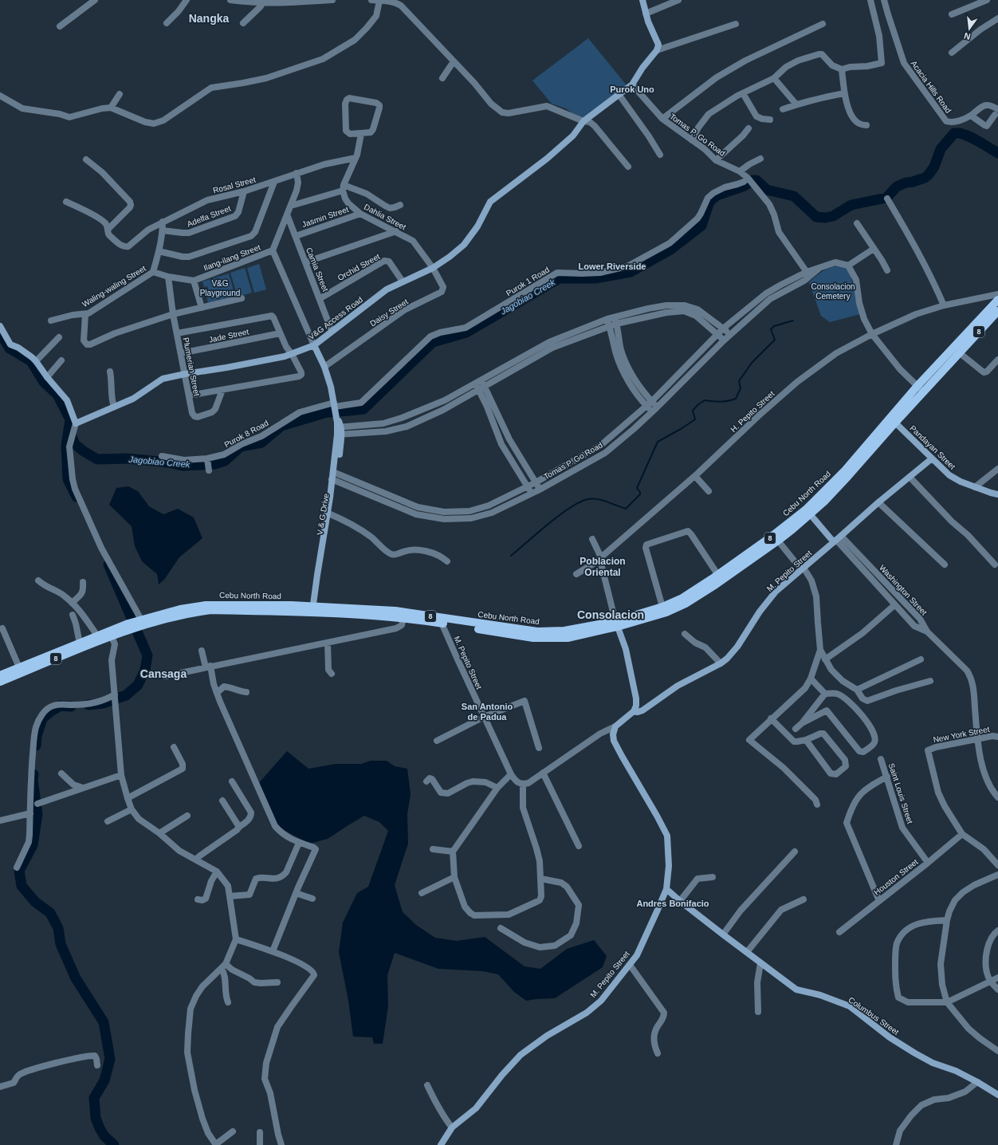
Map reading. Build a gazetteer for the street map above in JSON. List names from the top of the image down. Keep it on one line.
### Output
{"streets":{"main road":["8","Cebu North Road"],"street":["Acacia Hills Road","Tomas P. Go Road","Rosal Street","Adelfa Street","Jasmin Street","Dahlia Street","Ilang-ilang Street","Orchid Street","Camia Street","Purok 1 Road","Waling-waling Street","Daisy Street","V&G Access Road","Jade Street","Plumerian Street","H. Pepito Street","Purok 8 Road","Pandayan Street","V & G Drive","M. Pepito Street","Washington Street","New York Street","Saint Louis Street","Houston Street","Columbus Street"]},"crossings":[["Tomas P. Go Road","Purok 1 Road"],["Tomas P. Go Road","V&G Access Road"],["Tomas P. Go Road","V & G Drive"],["Rosal Street","Adelfa Street"],["Rosal Street","Ilang-ilang Street"],["Rosal Street","Waling-waling Street"],["Adelfa Street","Waling-waling Street"],["Jasmin Street","Dahlia Street"],["Jasmin Street","Camia Street"],["Dahlia Street","Daisy Street"],["Dahlia Street","V&G Access Road"],["Ilang-ilang Street","Camia Street"],["Ilang-ilang Street","Waling-waling Street"],["Ilang-ilang Street","Plumerian Street"],["Orchid Street","Camia Street"],["Orchid Street","V&G Access Road"],["Camia Street","V&G Access Road"],["Purok 1 Road","Purok 8 Road"],["Purok 1 Road","V & G Drive"],["Daisy Street","V&G Access Road"],["Daisy Street","V & G Drive"],["V&G Access Road","Plumerian Street"],["V&G Access Road","V & G Drive"],["Jade Street","Plumerian Street"],["Purok 8 Road","V & G Drive"],["Pandayan Street","Cebu North Road"],["Pandayan Street","M. Pepito Street"],["Cebu North Road","V & G Drive"],["Cebu North Road","M. Pepito Street"],["M. Pepito Street","Washington Street"],["M. Pepito Street","Columbus Street"],["New York Street","Houston Street"],["Saint Louis Street","Houston Street"]],"districts":["Nangka","Purok Uno","Lower Riverside","Poblacion Oriental","Consolacion","Cansaga","San Antonio de Padua","Andres Bonifacio"],"water":["Jagobiao Creek"],"parks":["V&G Playground","Consolacion Cemetery"],"north":"bottom"}
